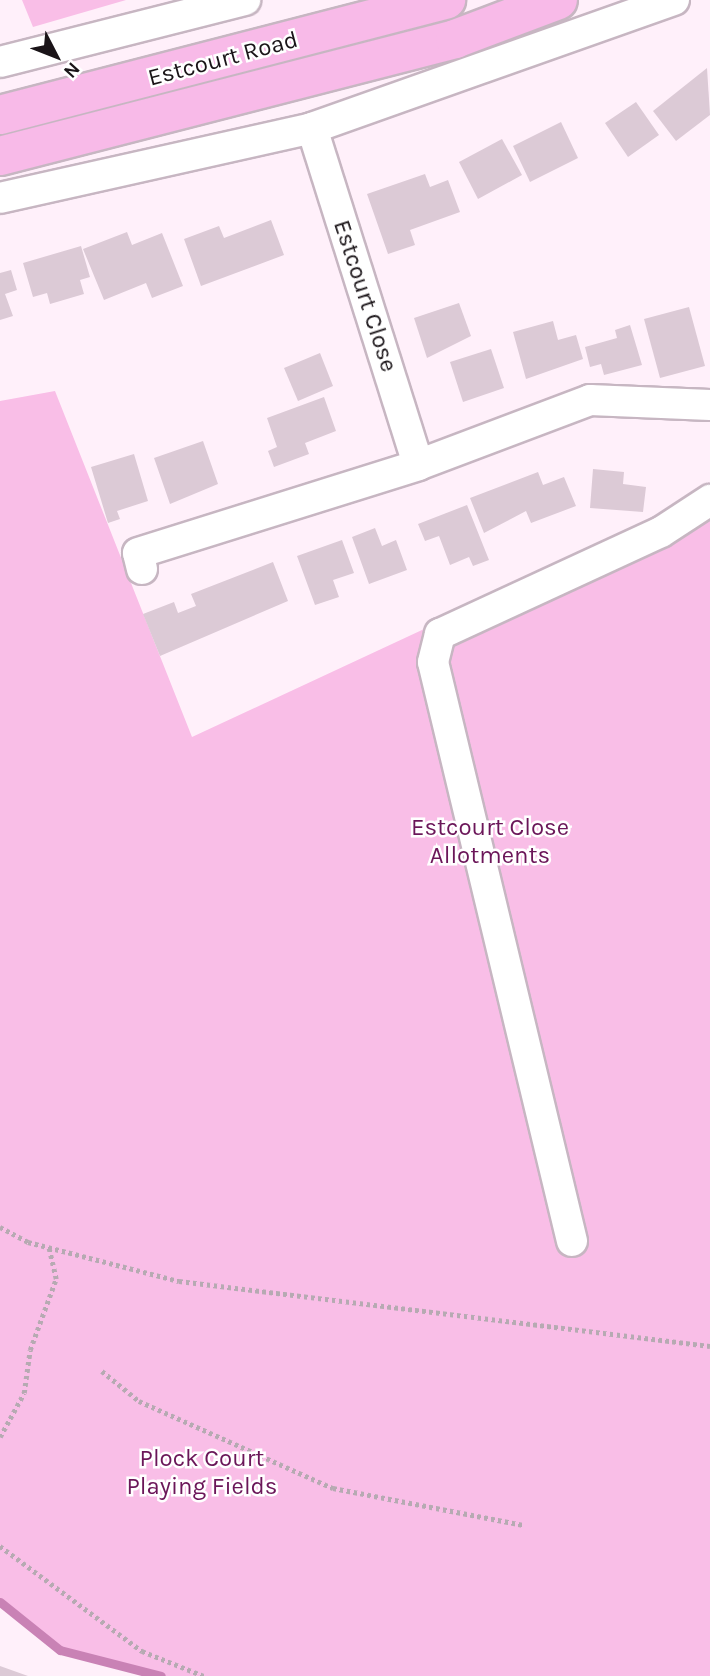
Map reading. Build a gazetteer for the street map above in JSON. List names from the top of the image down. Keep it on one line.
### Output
{"streets":{"main road":["Estcourt Road"],"street":["Estcourt Close"]},"parks":["Estcourt Close Allotments","Plock Court Playing Fields"],"north":"bottom right"}
